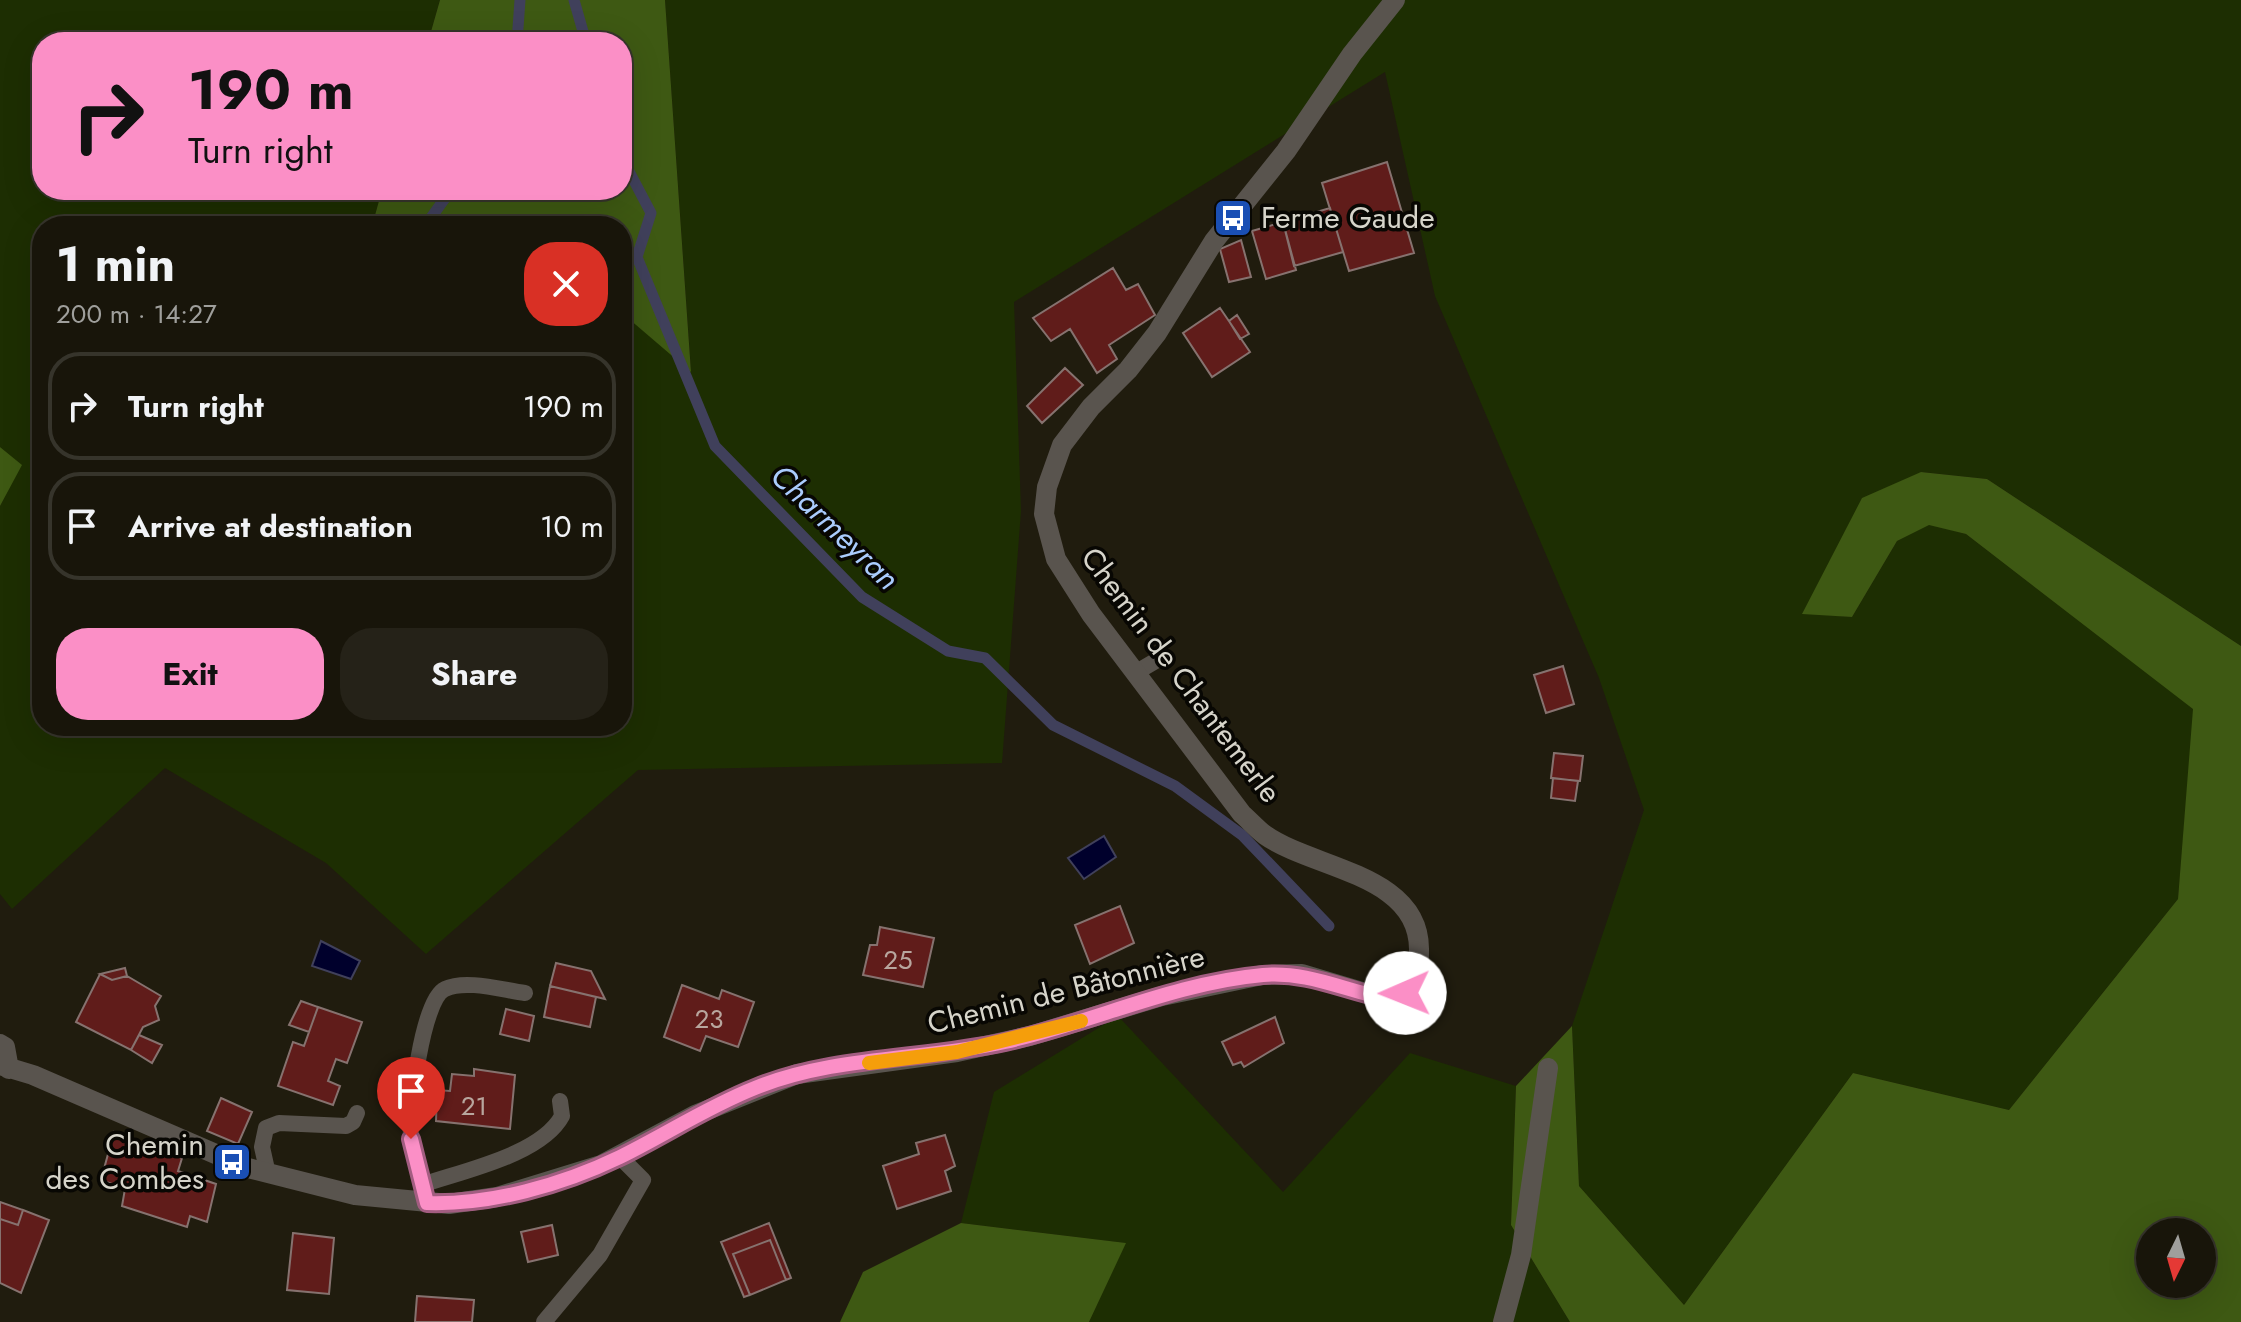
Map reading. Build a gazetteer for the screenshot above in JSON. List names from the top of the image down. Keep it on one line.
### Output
{"streets":{"street":["Chemin de Chantemerle","Chemin de Bâtonnière"]},"crossings":[["Chemin de Chantemerle","Chemin de Bâtonnière"]],"water":["Charmeyran"],"places":{"bus stop":["Ferme Gaude","Chemin des Combes"]},"house_numbers":["25","23","21"],"north":"bottom","page":{"turn":["190 m","Turn right"],"heading":["1 min","200 m · 14:27"],"list":[{"name":"Turn right","value":"190 m"},{"name":"Arrive at destination","value":"10 m"}],"buttons":["Exit","Share"]}}
